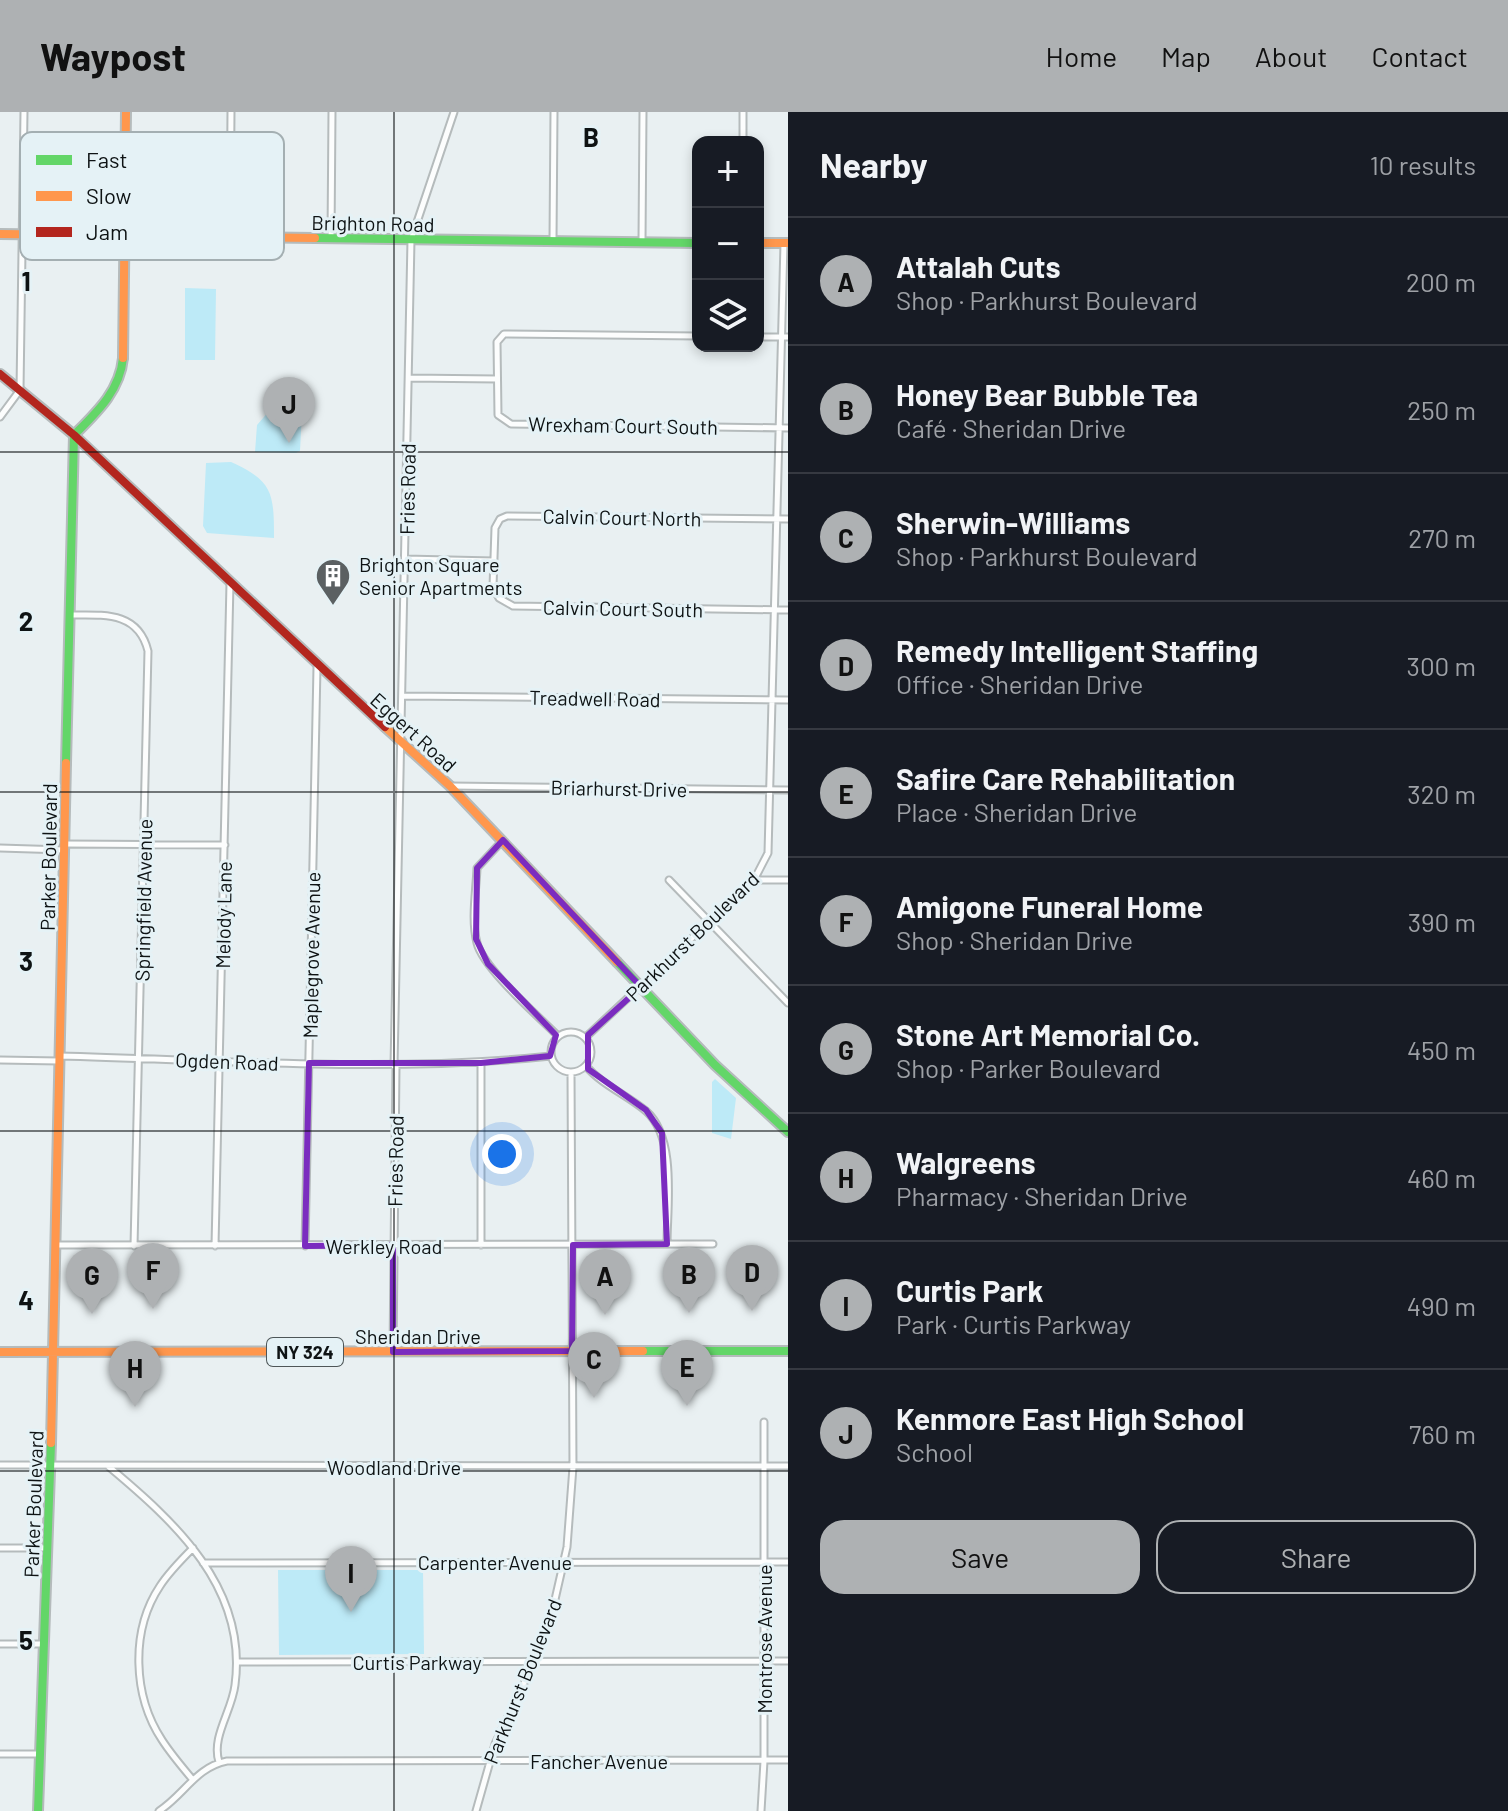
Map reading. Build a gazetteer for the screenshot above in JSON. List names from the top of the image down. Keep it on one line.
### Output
{"streets":{"street":["Brighton Road","Wrexham Court South","Fries Road","Calvin Court North","Calvin Court South","Treadwell Road","Eggert Road","Briarhurst Drive","Parker Boulevard","Springfield Avenue","Melody Lane","Parkhurst Boulevard","Maplegrove Avenue","Ogden Road","Werkley Road","Sheridan Drive","NY 324","Woodland Drive","Carpenter Avenue","Montrose Avenue","Curtis Parkway","Fancher Avenue"]},"crossings":[["Brighton Road","Fries Road"],["Wrexham Court South","Parkhurst Boulevard"],["Fries Road","Treadwell Road"],["Fries Road","Eggert Road"],["Fries Road","Ogden Road"],["Fries Road","Werkley Road"],["Fries Road","Sheridan Drive"],["Calvin Court North","Calvin Court South"],["Calvin Court North","Parkhurst Boulevard"],["Calvin Court South","Parkhurst Boulevard"],["Treadwell Road","Parkhurst Boulevard"],["Eggert Road","Briarhurst Drive"],["Eggert Road","Parker Boulevard"],["Eggert Road","Melody Lane"],["Eggert Road","Parkhurst Boulevard"],["Eggert Road","Maplegrove Avenue"],["Briarhurst Drive","Parkhurst Boulevard"],["Parker Boulevard","Springfield Avenue"],["Parker Boulevard","Ogden Road"],["Parker Boulevard","Werkley Road"],["Parker Boulevard","Sheridan Drive"],["Parker Boulevard","Woodland Drive"],["Springfield Avenue","Ogden Road"],["Springfield Avenue","Werkley Road"],["Melody Lane","Ogden Road"],["Melody Lane","Werkley Road"],["Parkhurst Boulevard","Ogden Road"],["Parkhurst Boulevard","Werkley Road"],["Parkhurst Boulevard","Sheridan Drive"],["Parkhurst Boulevard","Woodland Drive"],["Parkhurst Boulevard","Carpenter Avenue"],["Parkhurst Boulevard","Curtis Parkway"],["Parkhurst Boulevard","Fancher Avenue"],["Maplegrove Avenue","Ogden Road"],["Maplegrove Avenue","Werkley Road"],["Woodland Drive","Montrose Avenue"],["Carpenter Avenue","Montrose Avenue"],["Montrose Avenue","Curtis Parkway"],["Montrose Avenue","Fancher Avenue"]],"places":{"building":["Brighton Square Senior Apartments"]},"legend":["Fast","Slow","Jam"],"page":{"header":"Waypost","nav":["Home","Map","About","Contact"],"heading":["Nearby","10 results"],"map_buttons":["+","−"],"list":[{"mark":"A","name":"Attalah Cuts","note":"Shop · Parkhurst Boulevard","value":"200 m"},{"mark":"B","name":"Honey Bear Bubble Tea","note":"Café · Sheridan Drive","value":"250 m"},{"mark":"C","name":"Sherwin-Williams","note":"Shop · Parkhurst Boulevard","value":"270 m"},{"mark":"D","name":"Remedy Intelligent Staffing","note":"Office · Sheridan Drive","value":"300 m"},{"mark":"E","name":"Safire Care Rehabilitation","note":"Place · Sheridan Drive","value":"320 m"},{"mark":"F","name":"Amigone Funeral Home","note":"Shop · Sheridan Drive","value":"390 m"},{"mark":"G","name":"Stone Art Memorial Co.","note":"Shop · Parker Boulevard","value":"450 m"},{"mark":"H","name":"Walgreens","note":"Pharmacy · Sheridan Drive","value":"460 m"},{"mark":"I","name":"Curtis Park","note":"Park · Curtis Parkway","value":"490 m"},{"mark":"J","name":"Kenmore East High School","note":"School","value":"760 m"}],"pins":["J","F","D","B","G","A","C","E","H","I"],"buttons":["Save","Share"]},"grid":{"columns":["B"],"rows":["1","2","3","4","5"]}}
